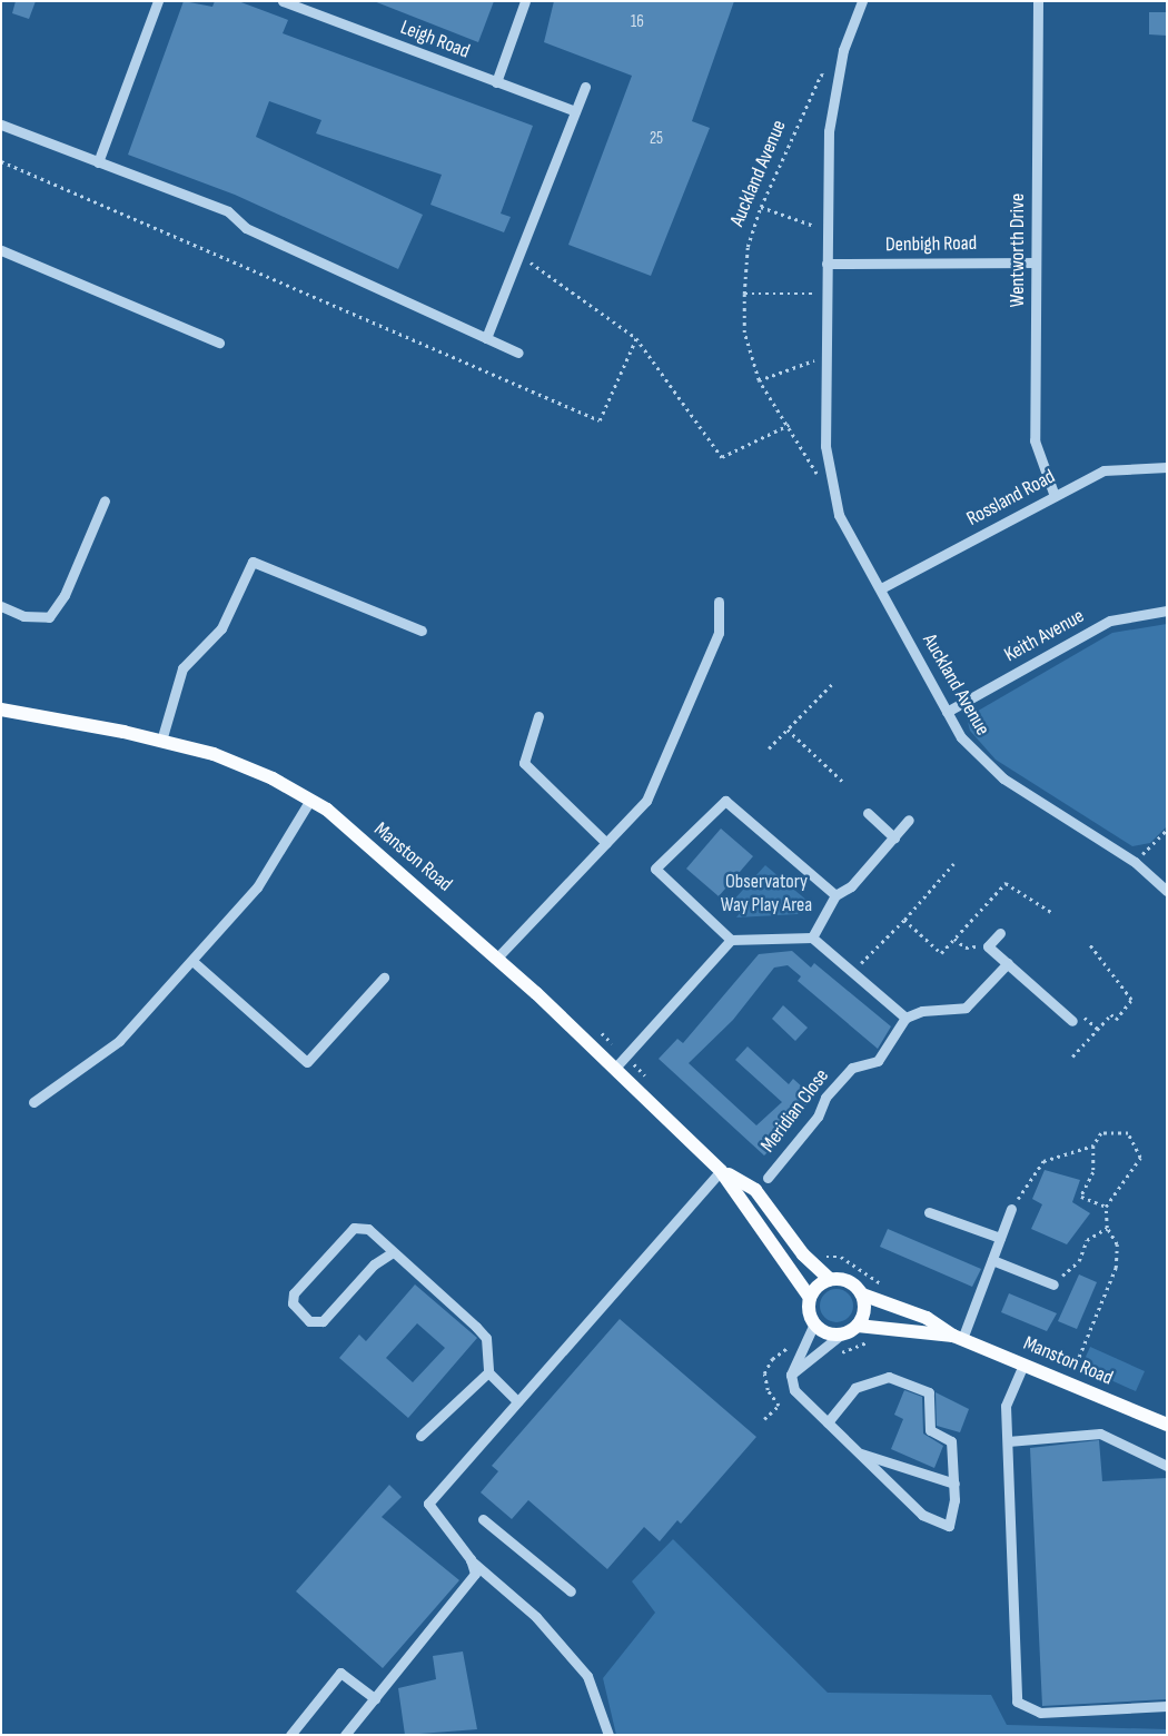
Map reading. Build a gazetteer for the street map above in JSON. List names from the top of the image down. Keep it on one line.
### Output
{"streets":{"main road":["Manston Road"],"street":["Leigh Road","Auckland Avenue","Denbigh Road","Wentworth Drive","Rossland Road","Keith Avenue","Meridian Close"]},"crossings":[["Auckland Avenue","Denbigh Road"],["Auckland Avenue","Rossland Road"],["Auckland Avenue","Keith Avenue"],["Denbigh Road","Wentworth Drive"],["Wentworth Drive","Rossland Road"]],"parks":["Observatory Way Play Area"],"house_numbers":["16","25"]}
